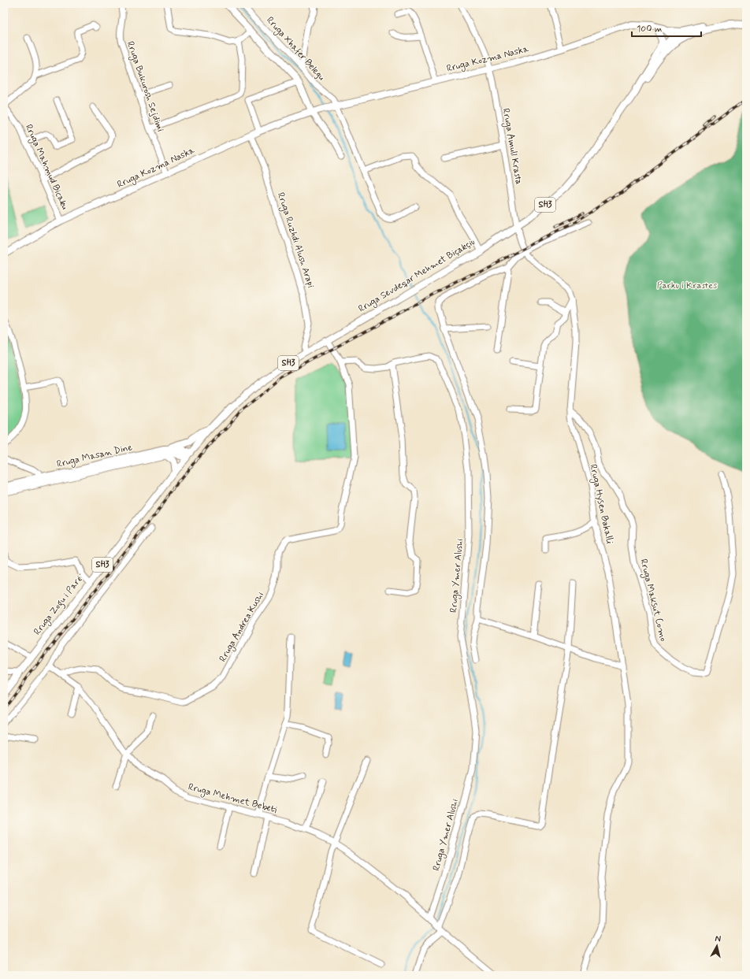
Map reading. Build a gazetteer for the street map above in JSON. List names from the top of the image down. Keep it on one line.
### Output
{"streets":{"main road":["Rruga Kozma Naska","SH3","Rruga Sevdeqar Mehmet Biçakçiu","Rruga Masan Dine","Rruga Zogu i Parë"],"street":["Rruga Xhafer Belegu","Rruga Bukurosh Sejdimi","Rruga Amull Krasta","Rruga Mahmud Bicaku","Rruga Ruzhdi Alush Arapi","Rruga Hysen Bakalli","Rruga Ymer Alushi","Rruga Maksut Como","Rruga Andrea Kushi","Rruga Mehmet Bebeti"]},"crossings":[["Rruga Xhafer Belegu","Rruga Kozma Naska"],["Rruga Kozma Naska","Rruga Bukurosh Sejdimi"],["Rruga Kozma Naska","Rruga Amull Krasta"],["Rruga Kozma Naska","Rruga Mahmud Bicaku"],["Rruga Kozma Naska","SH3"],["Rruga Kozma Naska","Rruga Ruzhdi Alush Arapi"],["Rruga Amull Krasta","Rruga Sevdeqar Mehmet Biçakçiu"],["Rruga Amull Krasta","Rruga Hysen Bakalli"],["SH3","Rruga Sevdeqar Mehmet Biçakçiu"],["Rruga Ruzhdi Alush Arapi","Rruga Sevdeqar Mehmet Biçakçiu"],["Rruga Sevdeqar Mehmet Biçakçiu","Rruga Masan Dine"],["Rruga Sevdeqar Mehmet Biçakçiu","Rruga Hysen Bakalli"],["Rruga Sevdeqar Mehmet Biçakçiu","Rruga Zogu i Parë"],["Rruga Masan Dine","Rruga Zogu i Parë"],["Rruga Hysen Bakalli","Rruga Maksut Como"],["Rruga Ymer Alushi","Rruga Andrea Kushi"],["Rruga Ymer Alushi","Rruga Mehmet Bebeti"],["Rruga Andrea Kushi","Rruga Mehmet Bebeti"]],"parks":["Parku i Krastes"],"scale_bar":"100 m","north":"top"}
